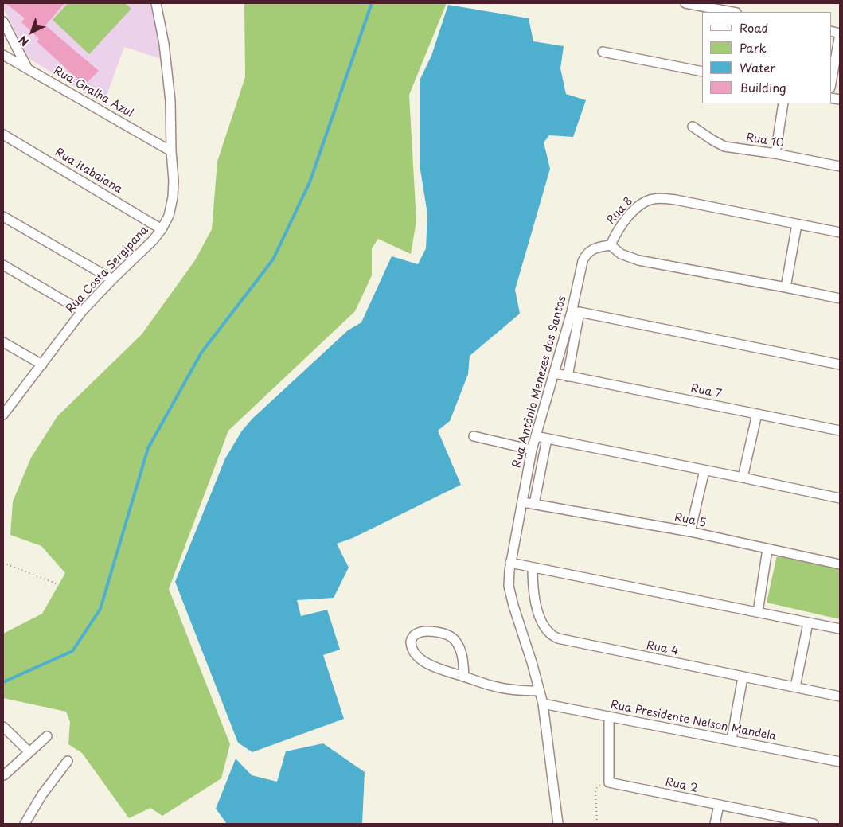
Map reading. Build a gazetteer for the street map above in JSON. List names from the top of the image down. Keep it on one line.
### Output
{"streets":{"street":["Rua Gralha Azul","Rua 10","Rua Itabaiana","Rua 8","Rua Costa Sergipana","Rua Antônio Menezes dos Santos","Rua 7","Rua 5","Rua 4","Rua Presidente Nelson Mandela","Rua 2"]},"crossings":[["Rua Gralha Azul","Rua Costa Sergipana"],["Rua Itabaiana","Rua Costa Sergipana"],["Rua 8","Rua Antônio Menezes dos Santos"],["Rua Antônio Menezes dos Santos","Rua 7"],["Rua Antônio Menezes dos Santos","Rua 5"],["Rua Antônio Menezes dos Santos","Rua Presidente Nelson Mandela"]],"legend":["Road","Park","Water","Building"],"north":"bottom left"}
